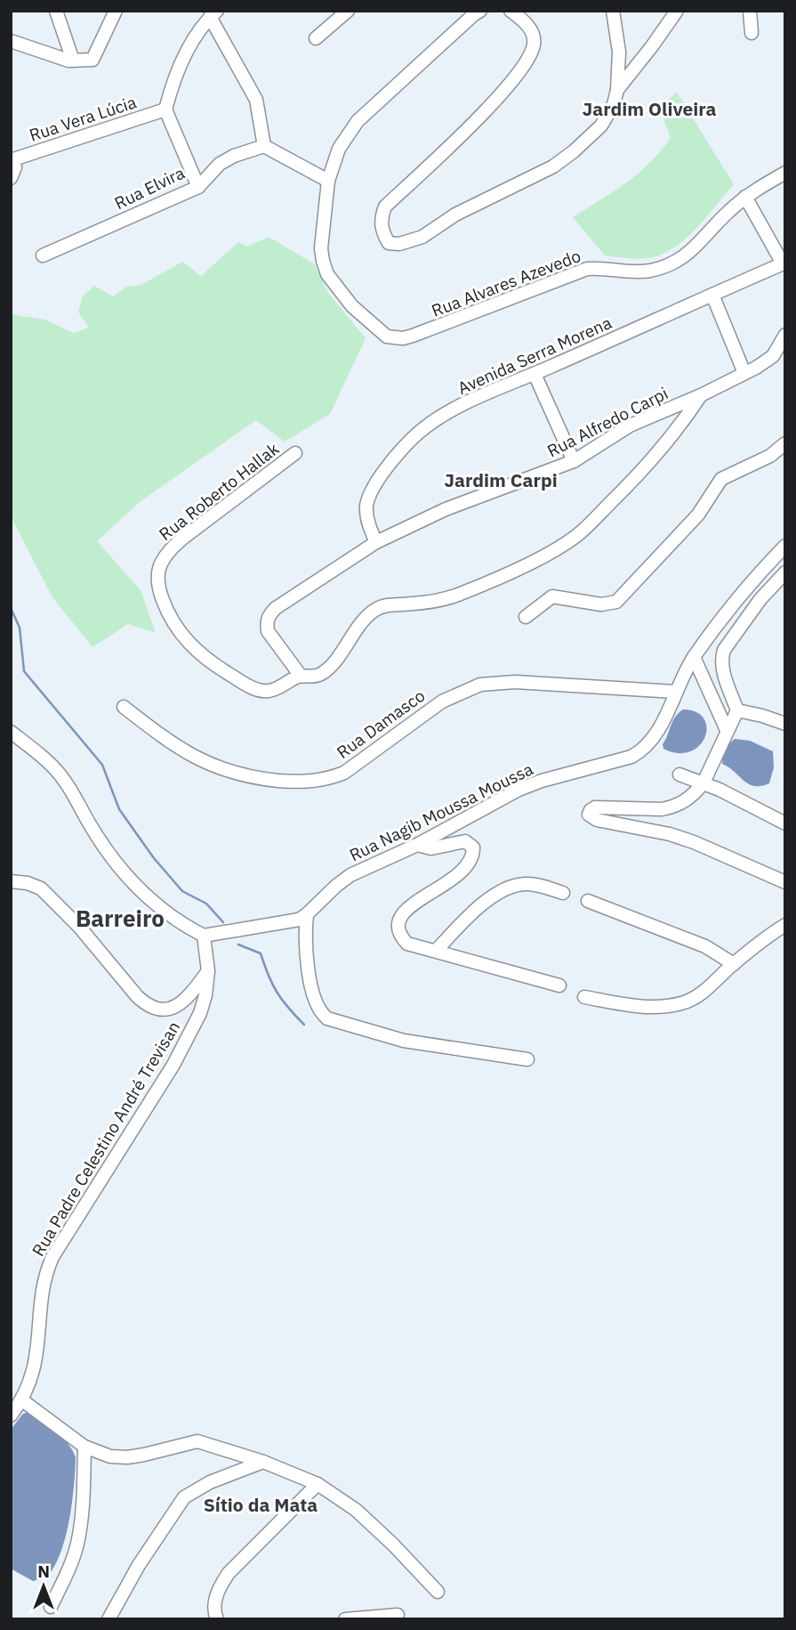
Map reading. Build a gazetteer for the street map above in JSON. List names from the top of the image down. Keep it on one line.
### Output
{"streets":{"street":["Rua Vera Lúcia","Rua Elvira","Rua Alvares Azevedo","Avenida Serra Morena","Rua Alfredo Carpi","Rua Roberto Hallak","Rua Damasco","Rua Nagib Moussa Moussa","Rua Padre Celestino André Trevisan"]},"crossings":[["Rua Vera Lúcia","Rua Elvira"],["Avenida Serra Morena","Rua Alfredo Carpi"],["Rua Alfredo Carpi","Rua Roberto Hallak"],["Rua Damasco","Rua Nagib Moussa Moussa"],["Rua Nagib Moussa Moussa","Rua Padre Celestino André Trevisan"]],"districts":["Jardim Oliveira","Jardim Carpi","Barreiro","Sítio da Mata"],"north":"top"}
